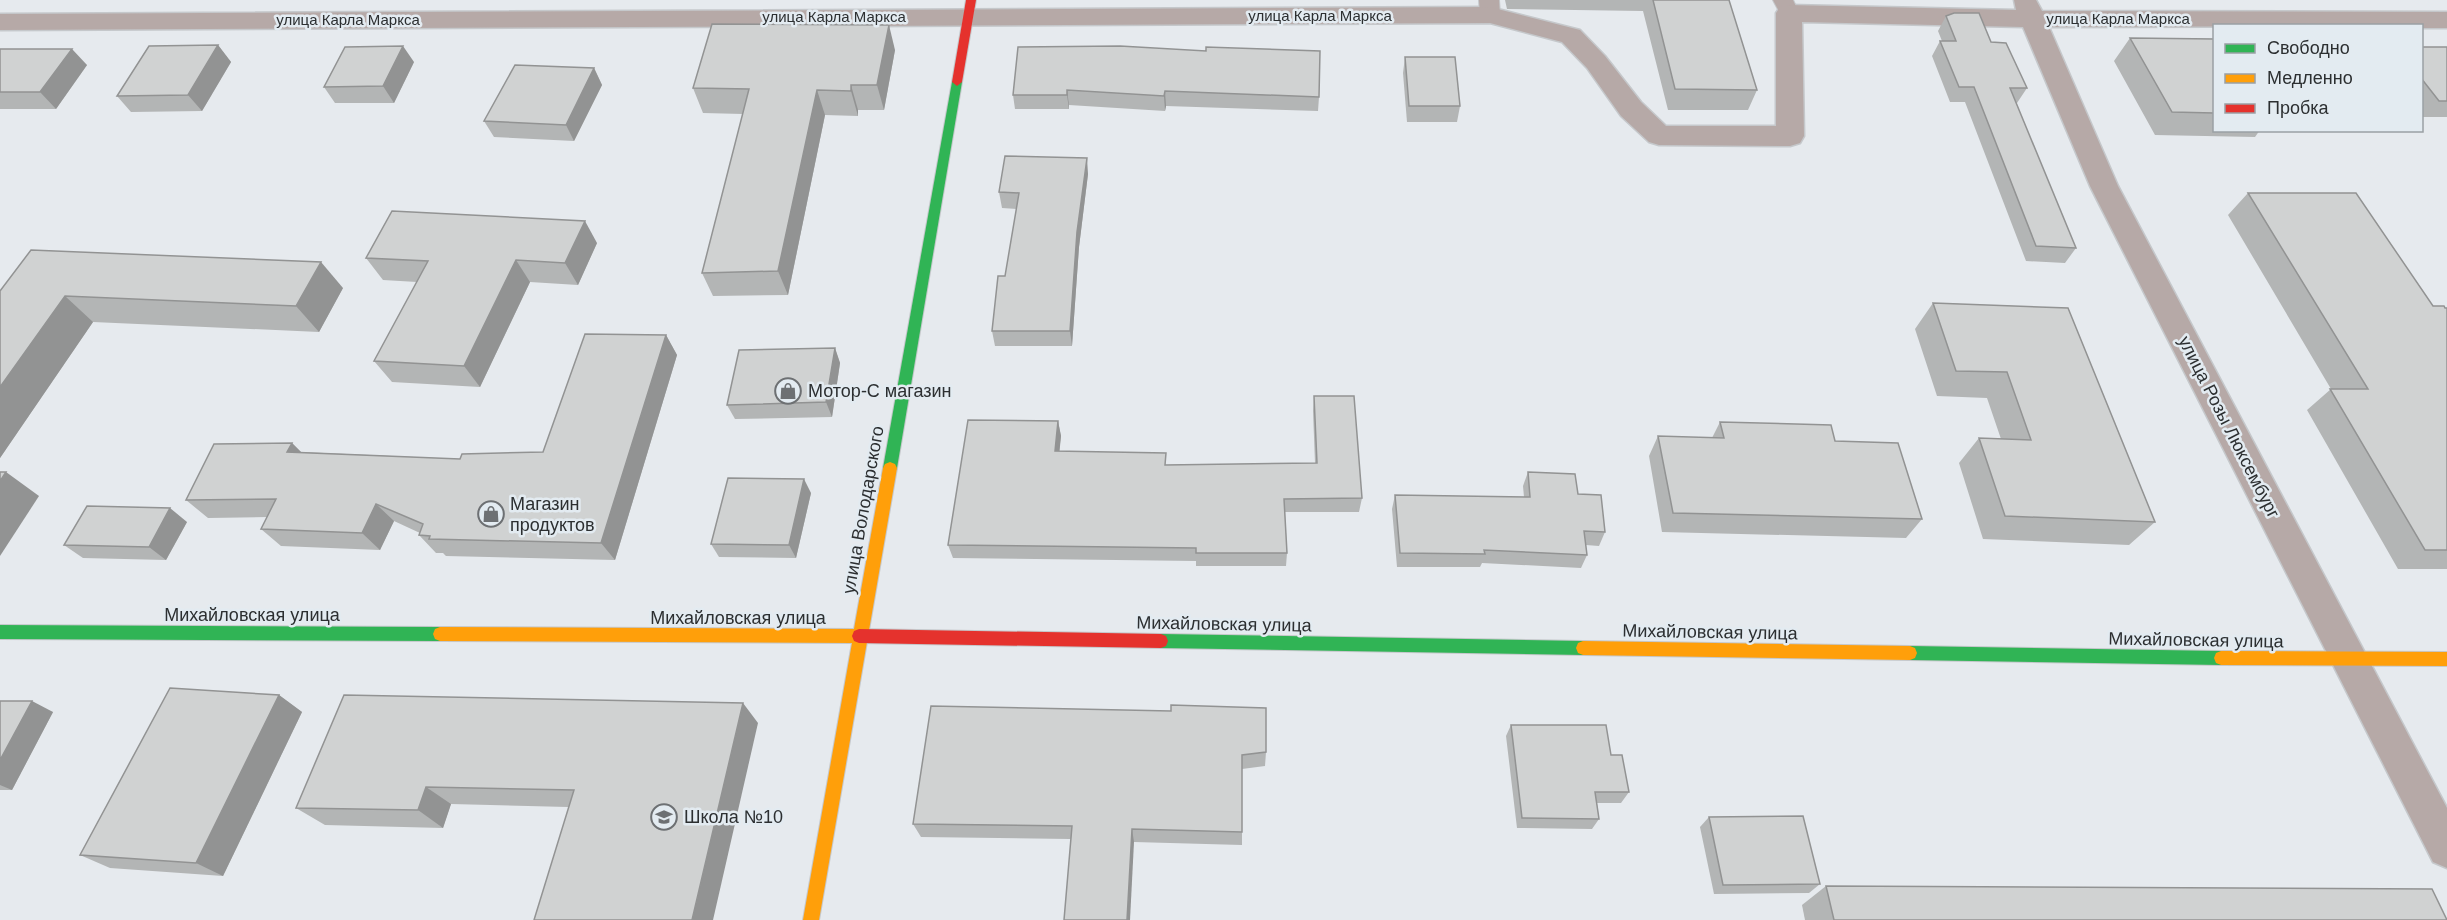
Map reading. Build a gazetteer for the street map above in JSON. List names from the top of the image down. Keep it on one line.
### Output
{"streets":{"main road":["улица Володарского","Михайловская улица"],"street":["улица Карла Маркса","улица Розы Люксембург"]},"crossings":[["улица Карла Маркса","улица Розы Люксембург"],["улица Карла Маркса","улица Володарского"],["улица Розы Люксембург","Михайловская улица"],["улица Володарского","Михайловская улица"]],"places":{"shop":["Мотор-С магазин","Магазин продуктов"],"school or university":["Школа №10"]},"legend":["Свободно","Медленно","Пробка"]}
